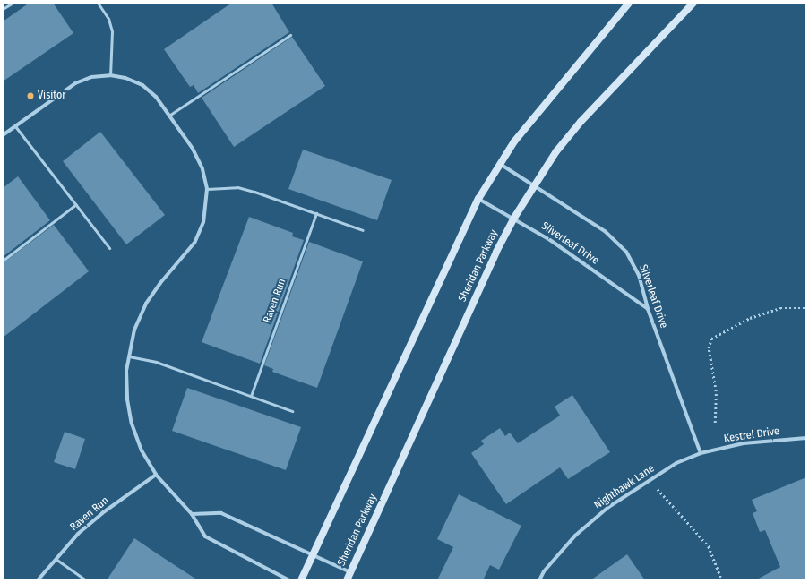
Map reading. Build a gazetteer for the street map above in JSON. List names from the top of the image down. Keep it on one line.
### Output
{"streets":{"main road":["Sheridan Parkway"],"street":["Sliverleaf Drive","Silverleaf Drive","Raven Run","Kestrel Drive","Nighthawk Lane"]},"crossings":[["Sliverleaf Drive","Sheridan Parkway"],["Sliverleaf Drive","Silverleaf Drive"],["Sheridan Parkway","Silverleaf Drive"],["Silverleaf Drive","Kestrel Drive"],["Silverleaf Drive","Nighthawk Lane"],["Kestrel Drive","Nighthawk Lane"]],"places":["Visitor"]}
